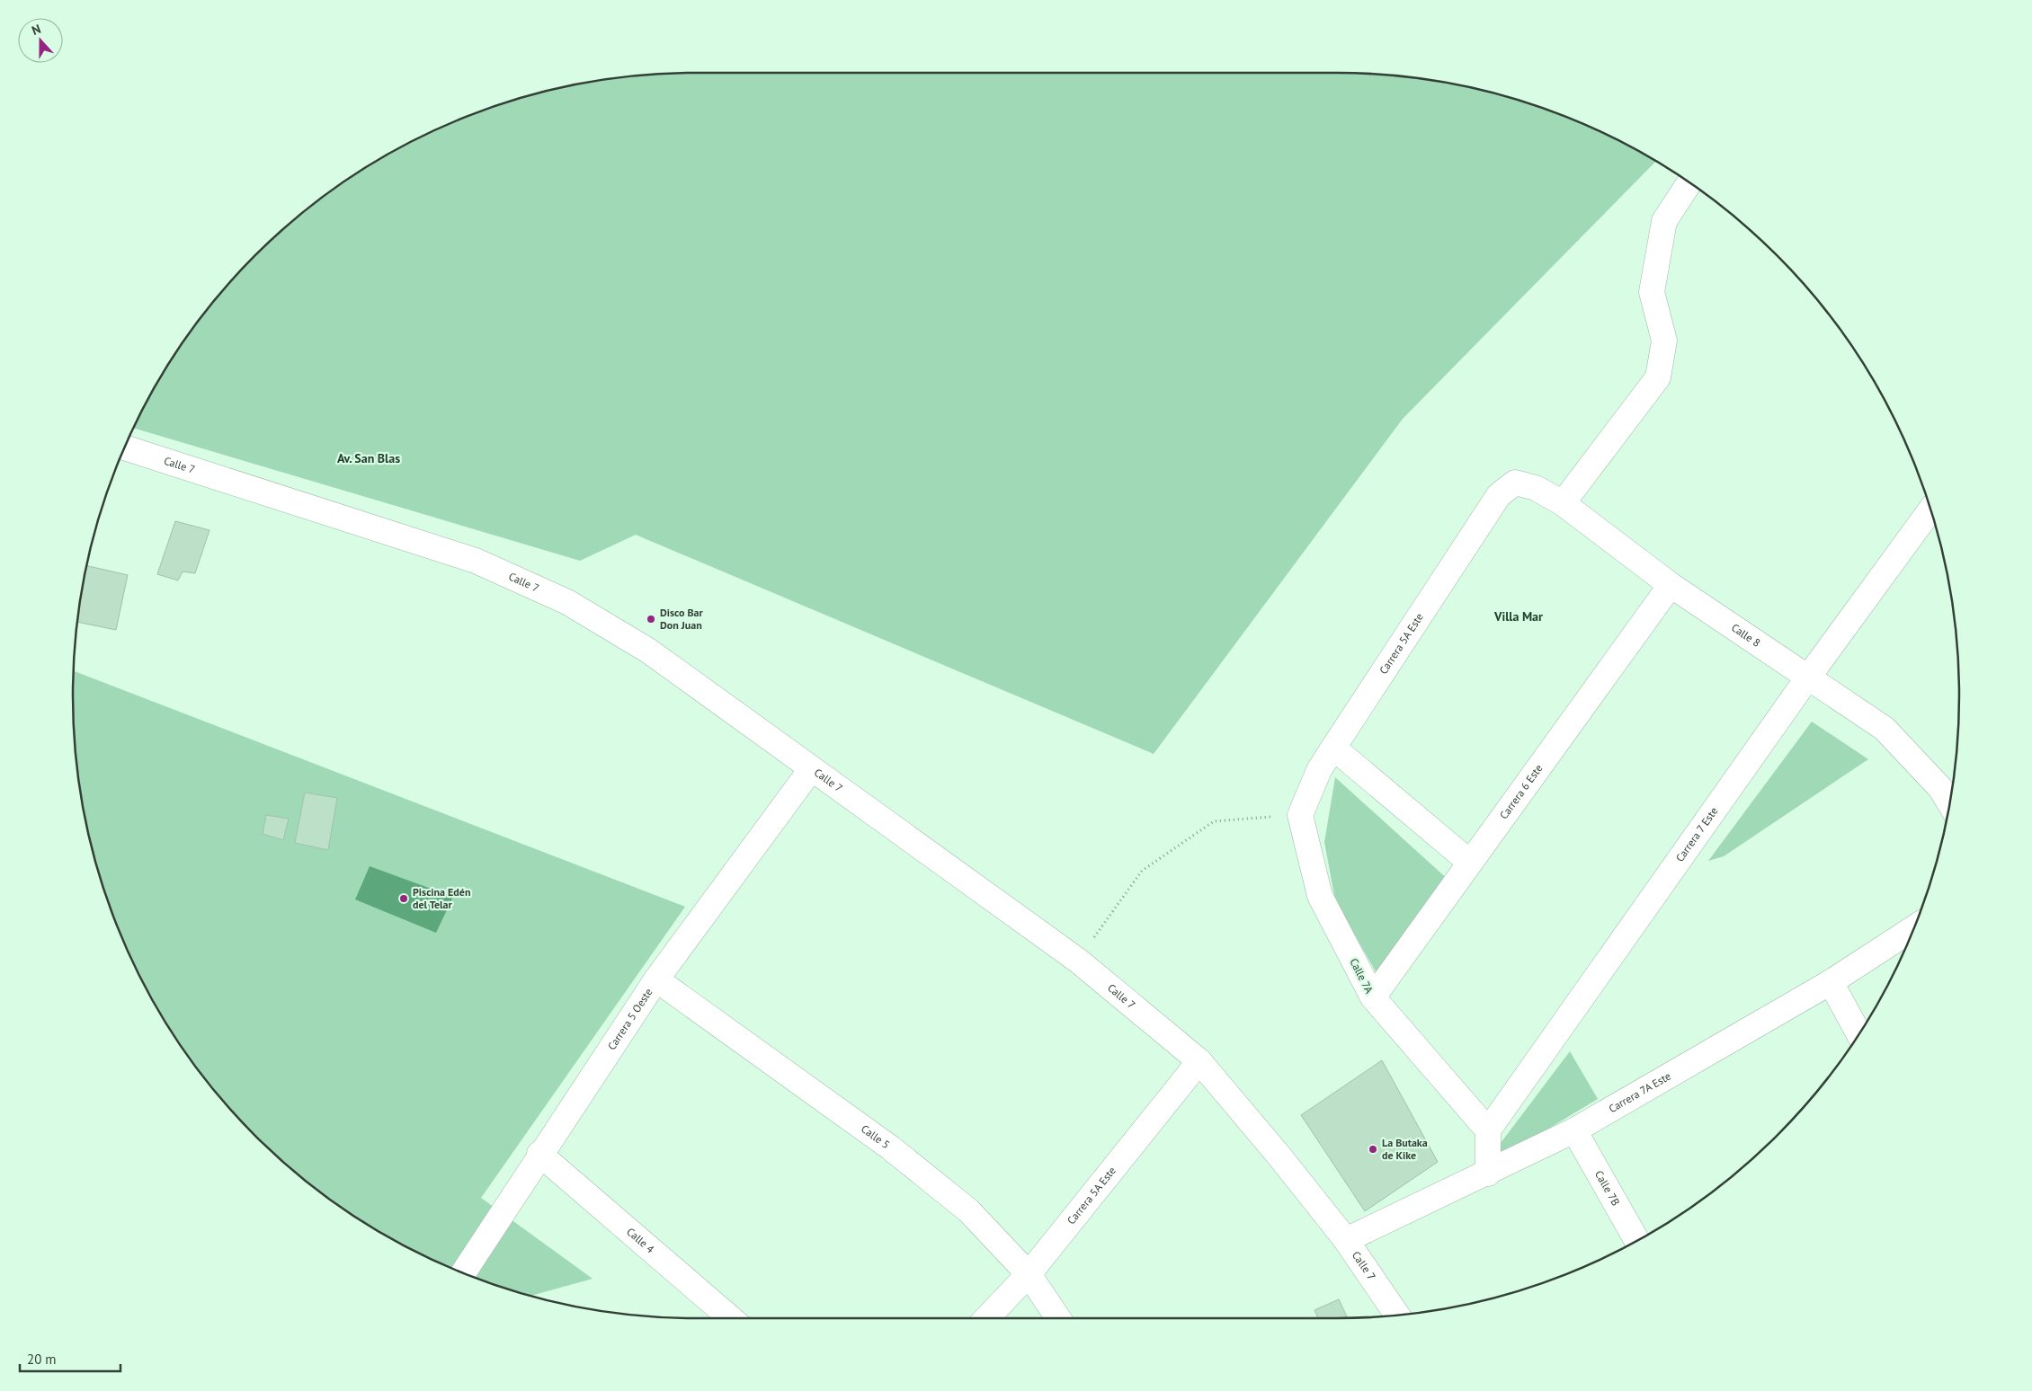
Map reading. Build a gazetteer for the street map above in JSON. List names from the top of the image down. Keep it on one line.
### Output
{"streets":{"street":["Calle 7","Calle 8","Carrera 5A Este","Carrera 6 Este","Carrera 7 Este","Calle 7A","Carrera 5 Oeste","Carrera 7A Este","Calle 5","Calle 7B","Calle 4"]},"crossings":[["Calle 7","Carrera 5A Este"],["Calle 7","Carrera 5 Oeste"],["Calle 7","Carrera 7A Este"],["Calle 8","Carrera 5A Este"],["Calle 8","Carrera 6 Este"],["Calle 8","Carrera 7 Este"],["Carrera 5A Este","Calle 7A"],["Carrera 5A Este","Calle 5"],["Carrera 6 Este","Calle 7A"],["Carrera 7 Este","Calle 7A"],["Carrera 5 Oeste","Calle 5"],["Carrera 5 Oeste","Calle 4"],["Carrera 7A Este","Calle 7B"]],"districts":["Av. San Blas","Villa Mar"],"places":["Disco Bar Don Juan","Piscina Edén del Telar","La Butaka de Kike"],"scale_bar":"20 m","north":"top"}
